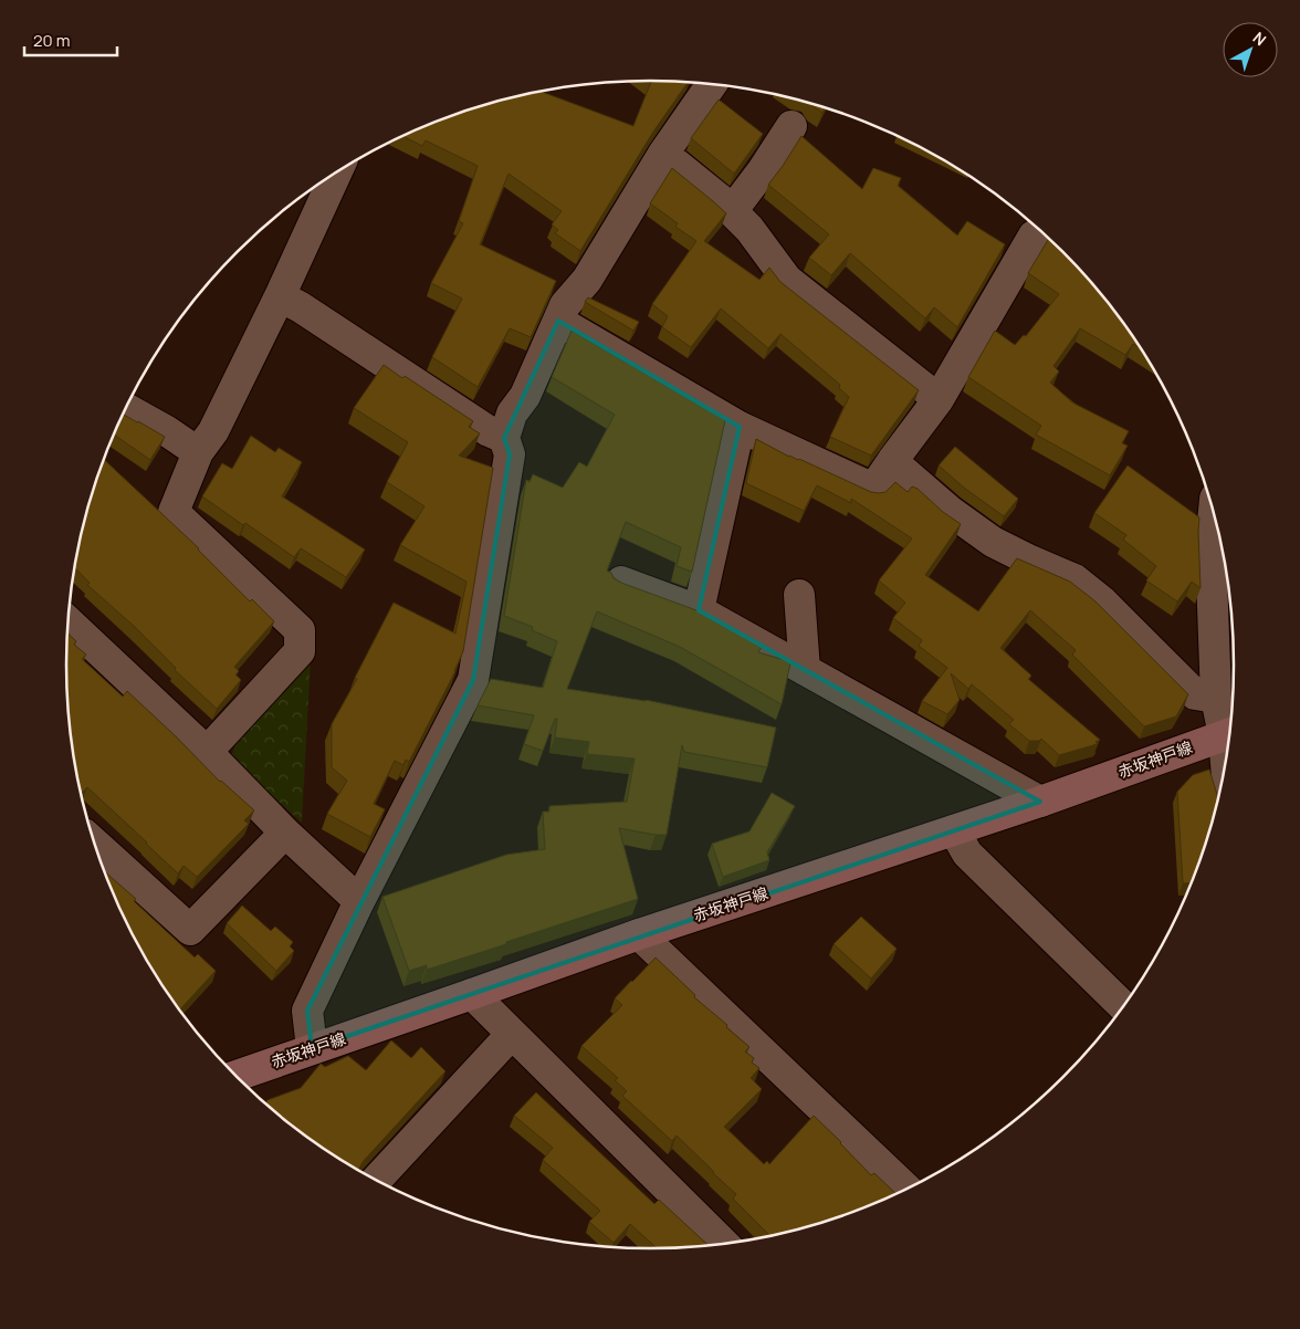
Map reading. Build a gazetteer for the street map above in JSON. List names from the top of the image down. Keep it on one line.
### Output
{"streets":{"main road":["赤坂神戸線"]},"scale_bar":"20 m","north":"top right"}
